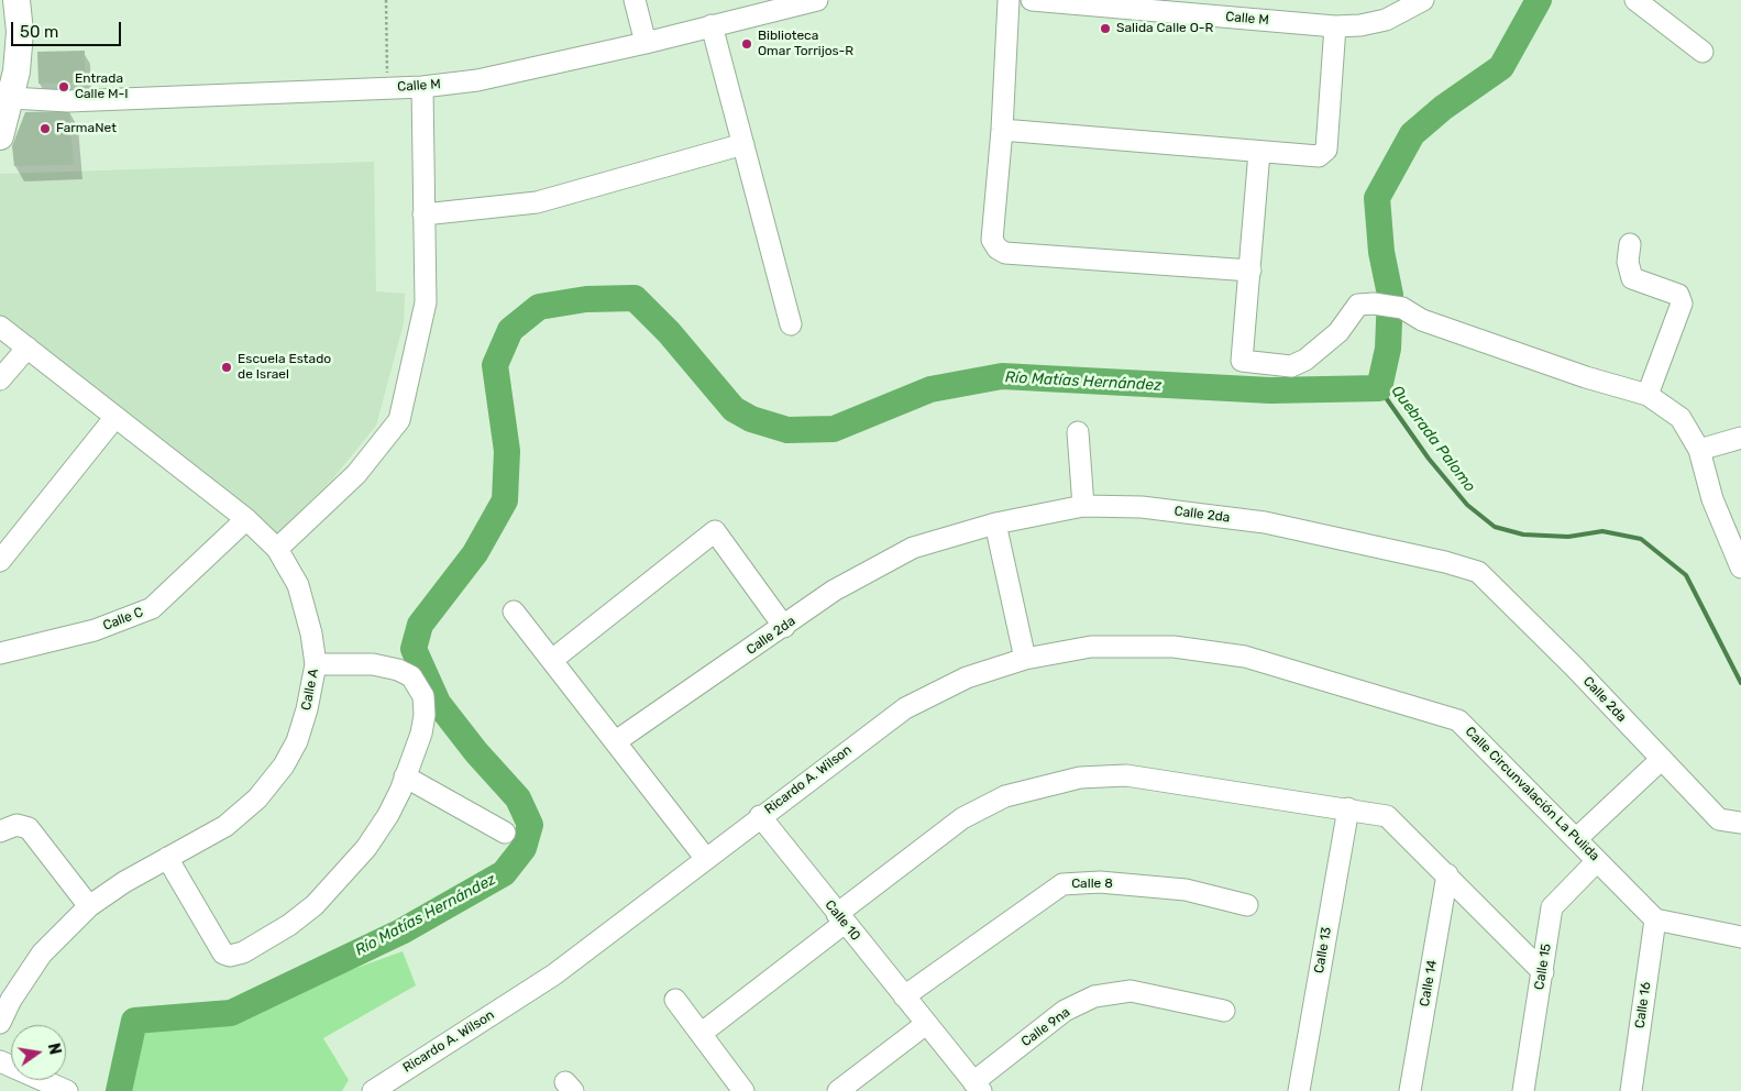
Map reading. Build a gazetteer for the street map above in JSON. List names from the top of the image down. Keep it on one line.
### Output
{"streets":{"street":["Calle M","Calle 2da","Calle C","Calle A","Ricardo A. Wilson","Calle Circunvalación La Pulida","Calle 8","Calle 10","Calle 13","Calle 15","Calle 14","Calle 16","Calle 9na"]},"crossings":[["Calle C","Calle A"],["Ricardo A. Wilson","Calle Circunvalación La Pulida"],["Ricardo A. Wilson","Calle 10"],["Calle Circunvalación La Pulida","Calle 15"],["Calle Circunvalación La Pulida","Calle 16"],["Calle 8","Calle 10"],["Calle 10","Calle 9na"]],"water":["Río Matías Hernández","Quebrada Palomo"],"places":["Salida Calle O-R","Biblioteca Omar Torrijos-R","Entrada Calle M-I","FarmaNet","Escuela Estado de Israel"],"scale_bar":"50 m","north":"right"}
